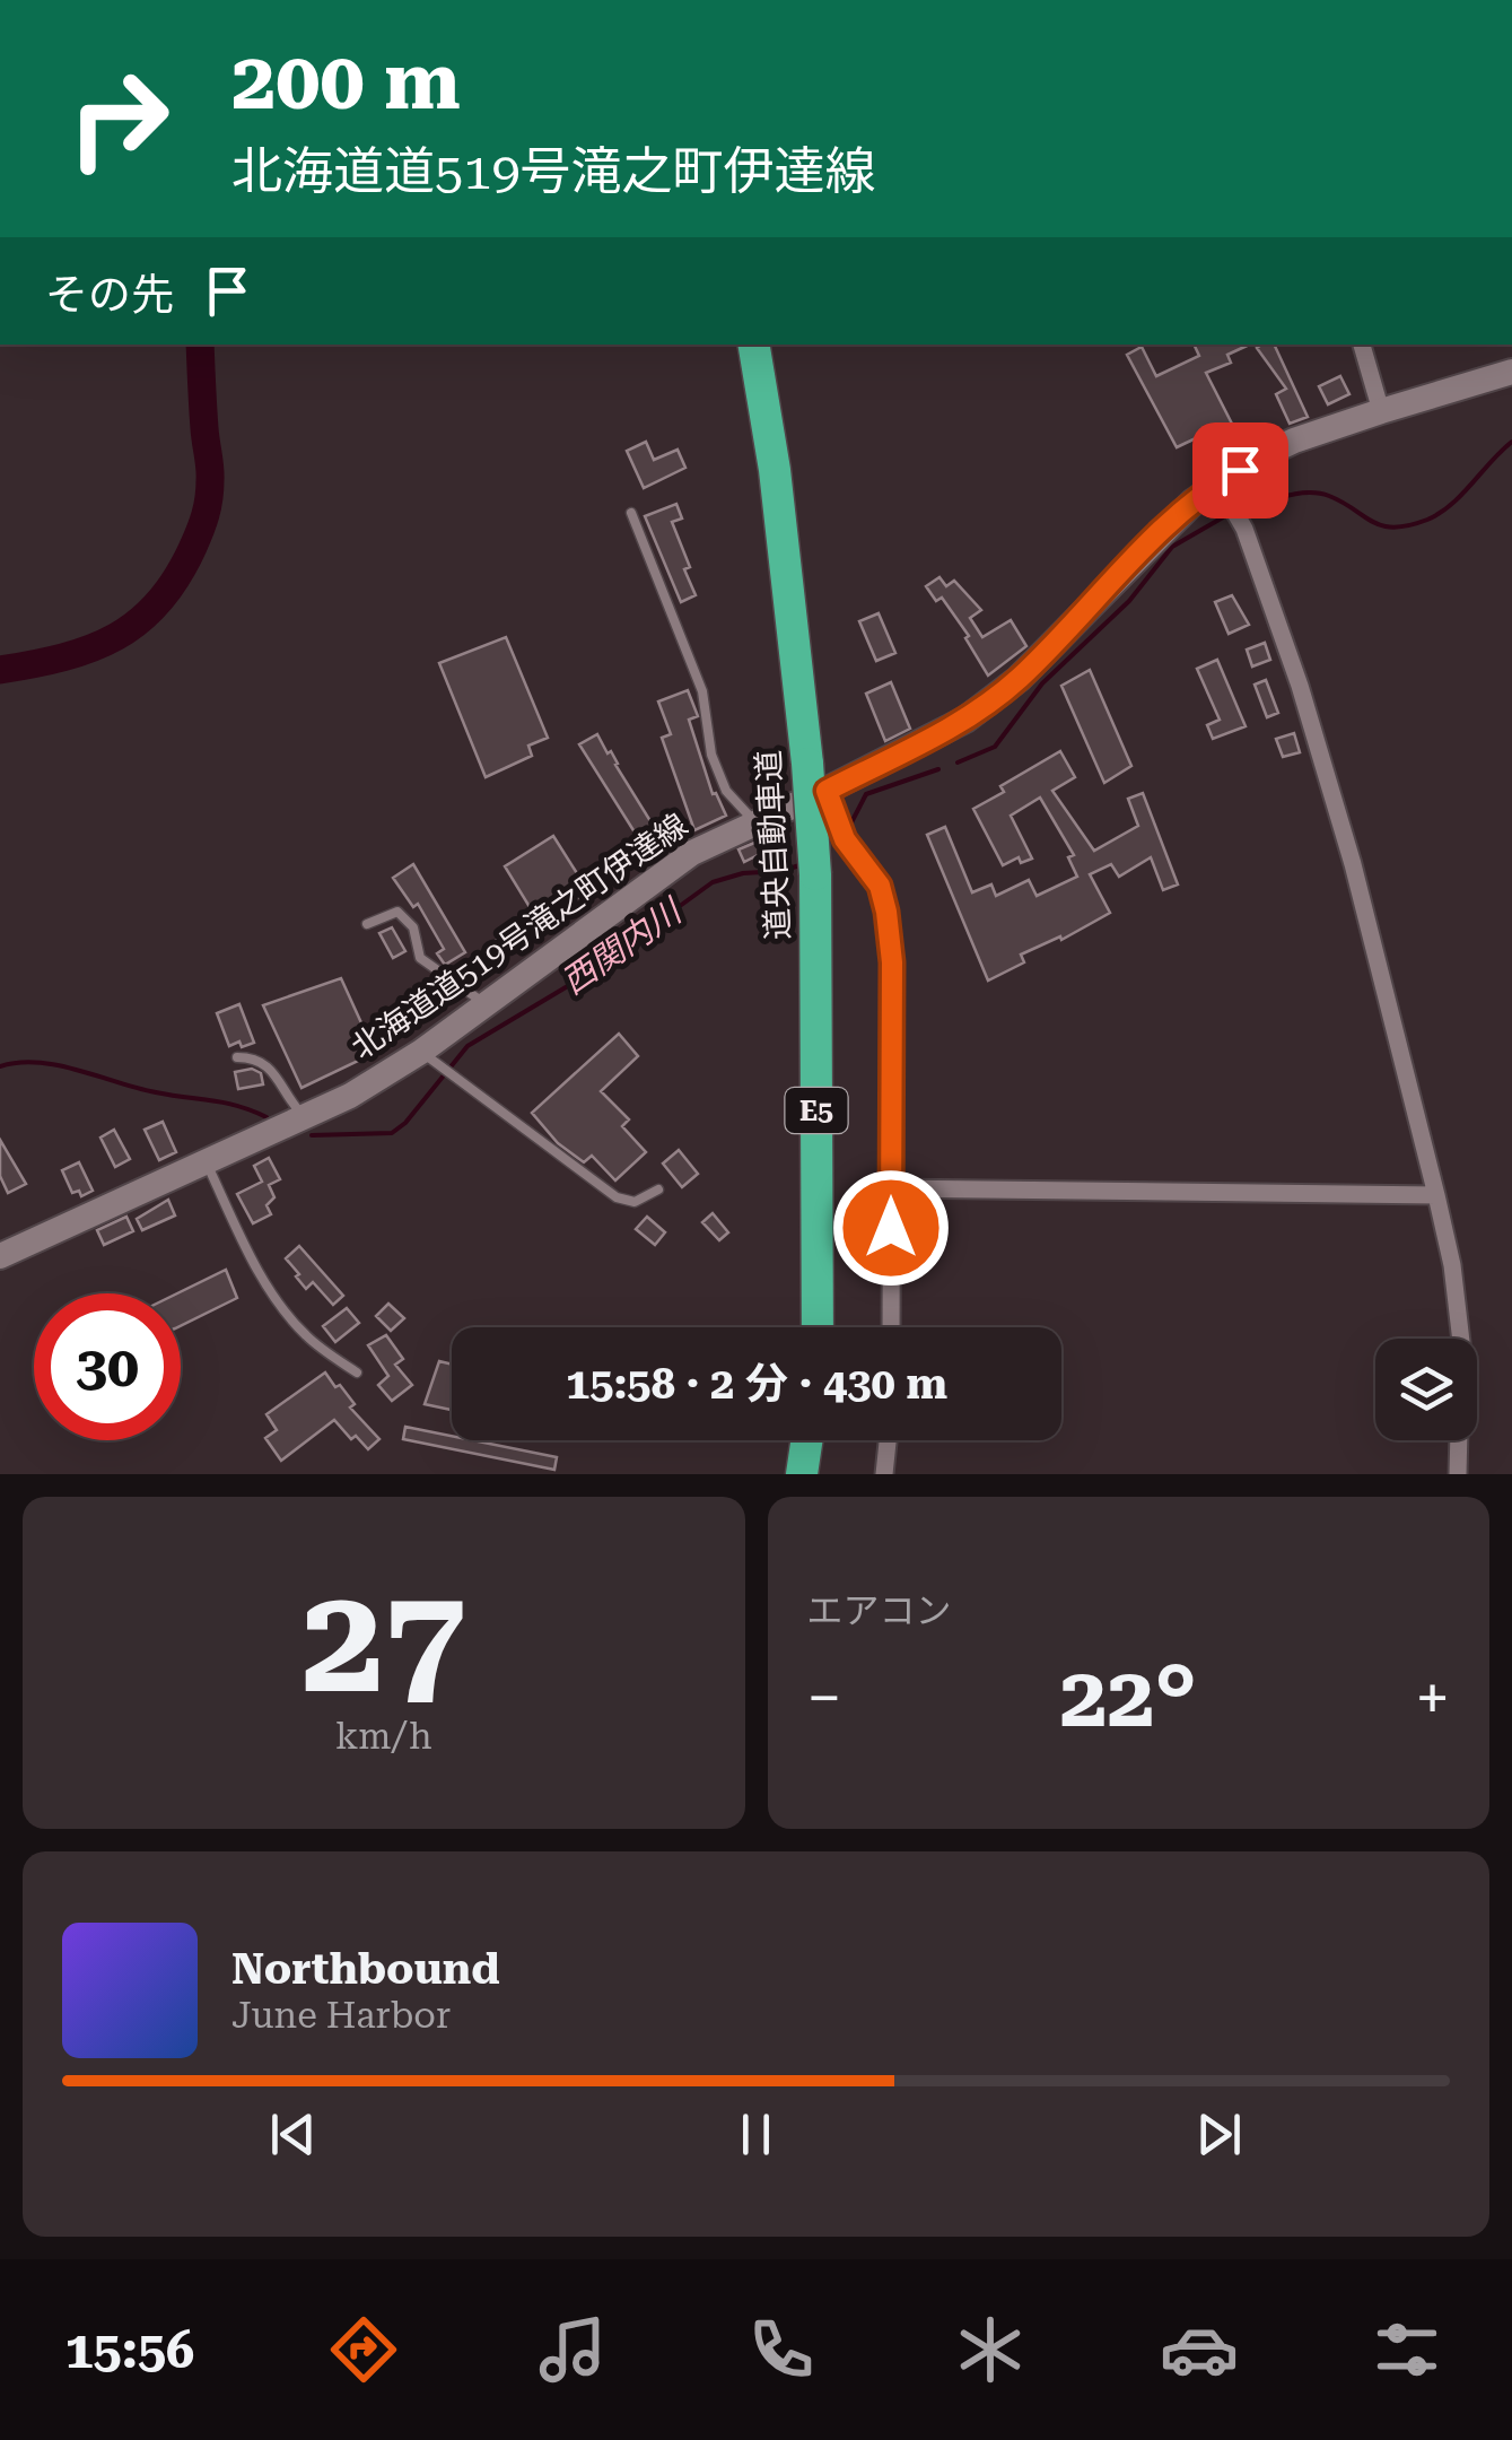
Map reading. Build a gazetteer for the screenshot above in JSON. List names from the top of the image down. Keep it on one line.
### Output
{"streets":{"highway":["道央自動車道","E5"],"main road":["北海道道519号滝之町伊達線"]},"water":["西関内川"],"page":{"turn":["200 m","北海道道519号滝之町伊達線"],"then":"その先","limit":"30","trip":"15:58 · 2 分 · 430 m","tile":[["27","km/h"],"エアコン"],"heat":["−","22°","+"],"song":["Northbound","June Harbor"],"tabs":"15:56"}}
